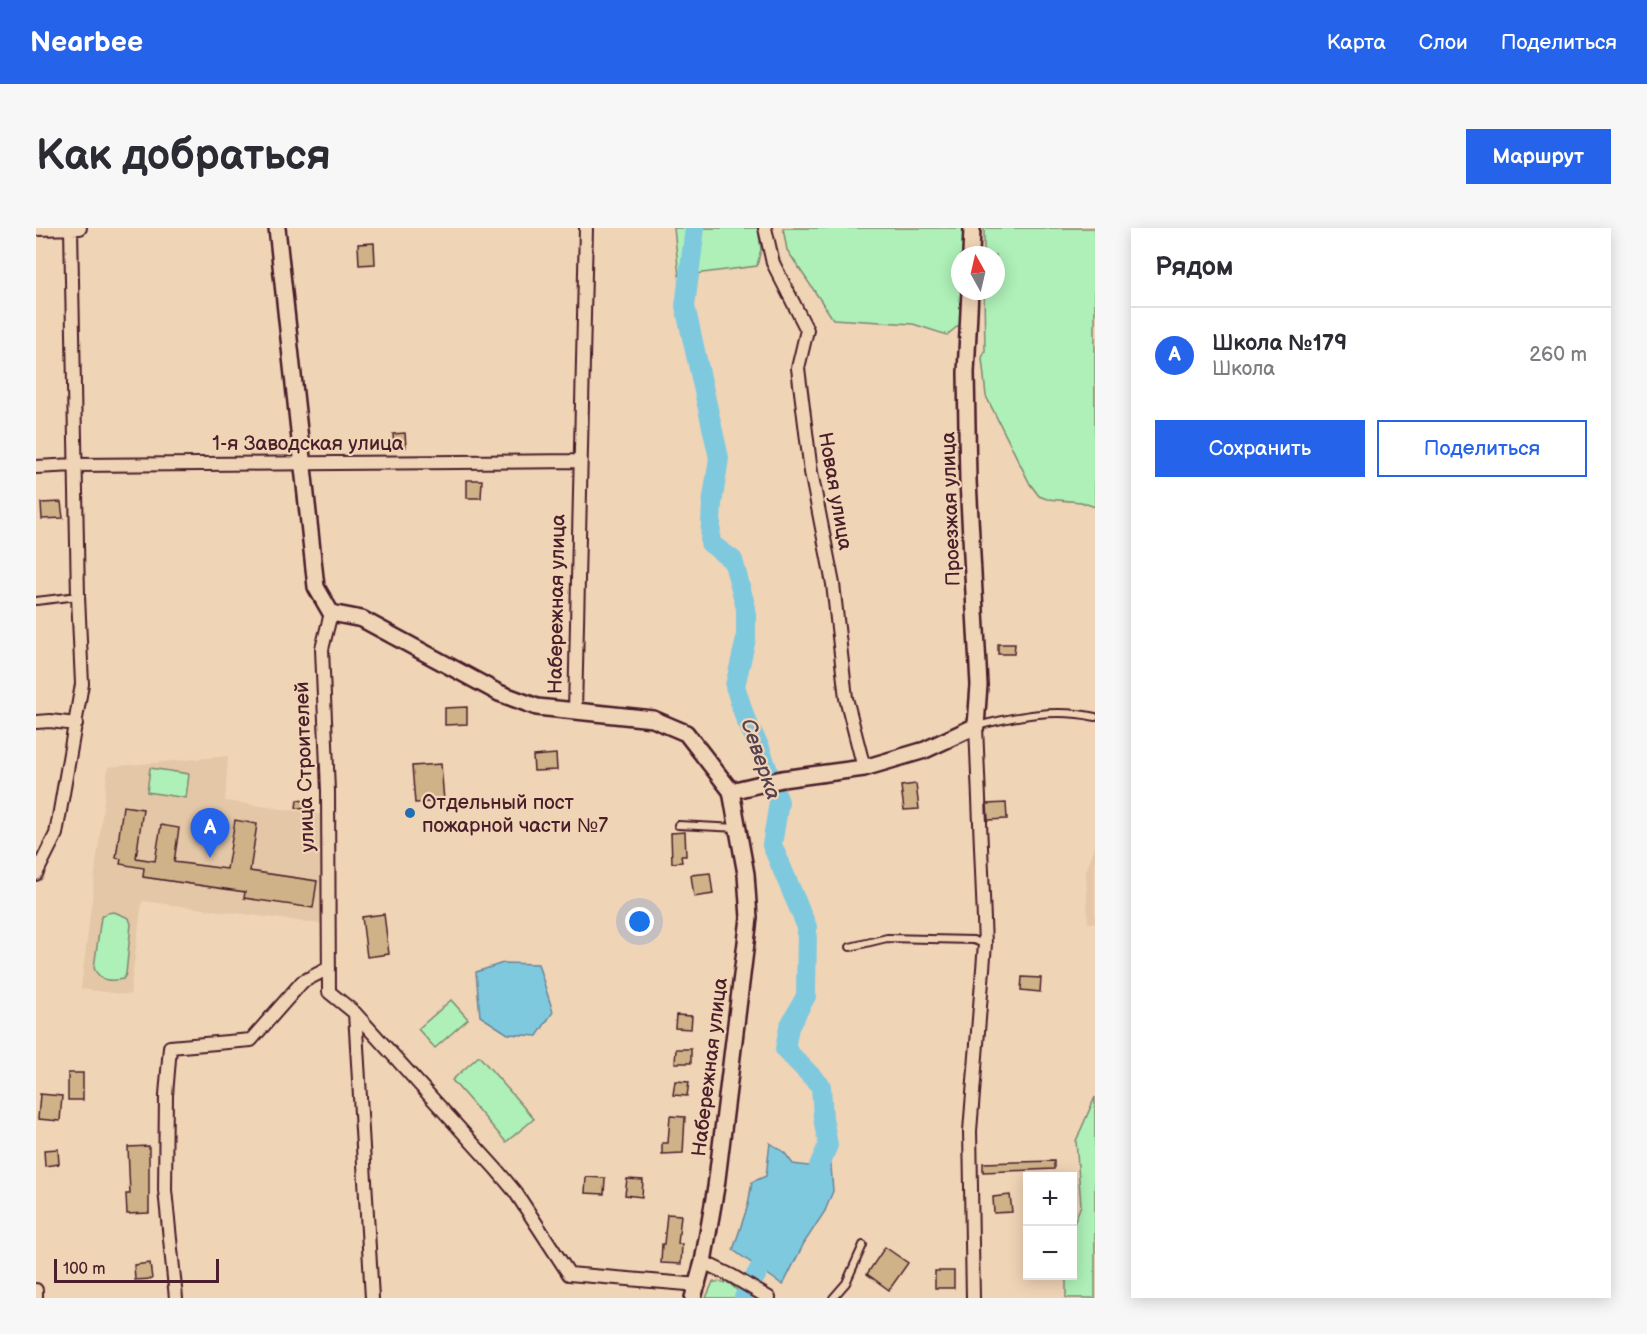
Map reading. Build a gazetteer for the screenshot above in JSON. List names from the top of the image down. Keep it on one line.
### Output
{"streets":{"street":["1-я Заводская улица","Новая улица","Проезжая улица","Набережная улица","улица Строителей"]},"crossings":[["1-я Заводская улица","Набережная улица"]],"water":["Северка"],"places":["Отдельный пост пожарной части №7"],"scale_bar":"100 m","north":"top","page":{"header":"Nearbee","nav":["Карта","Слои","Поделиться"],"buttons":["Маршрут",["Сохранить","Поделиться"]],"title":"Как добраться","heading":"Рядом","list":[{"mark":"A","name":"Школа №179","note":"Школа","value":"260 m"}],"pins":"A","map_buttons":["+","−"],"scale":"100 m"}}
